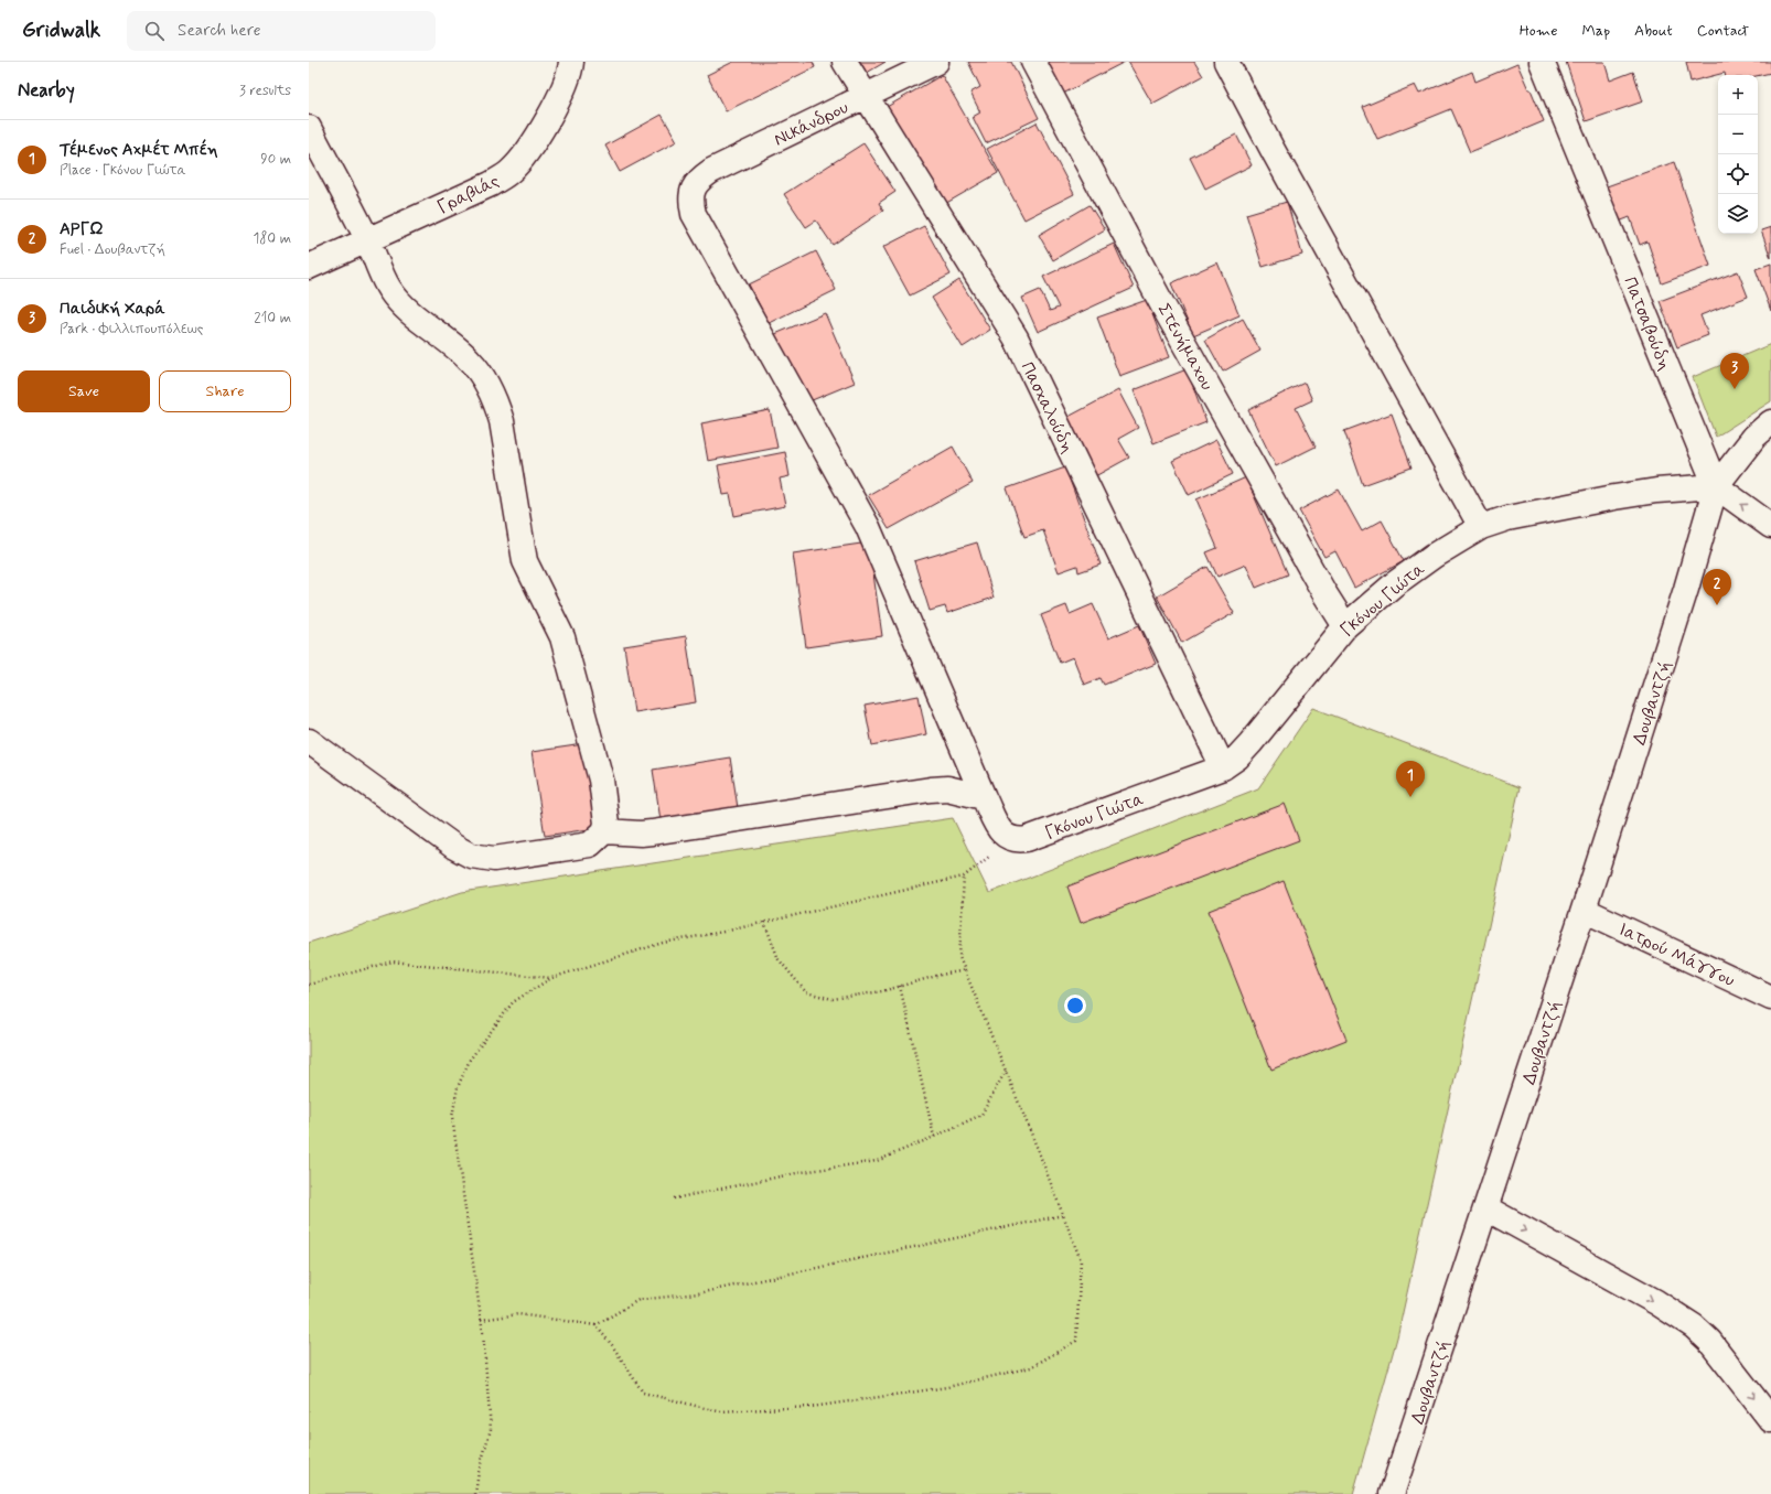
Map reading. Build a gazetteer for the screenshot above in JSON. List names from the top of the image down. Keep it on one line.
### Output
{"streets":{"street":["Νικάνδρου","Γραβιάς","Πατσαβούδη","Στενήμαχου","Πασχαλούδη","Γκόνου Γιώτα","Δουβαντζή","Ιατρού Μάγγου"]},"crossings":[["Νικάνδρου","Πασχαλούδη"],["Πατσαβούδη","Γκόνου Γιώτα"],["Πατσαβούδη","Δουβαντζή"],["Στενήμαχου","Γκόνου Γιώτα"],["Πασχαλούδη","Γκόνου Γιώτα"],["Γκόνου Γιώτα","Δουβαντζή"],["Δουβαντζή","Ιατρού Μάγγου"]],"page":{"header":"Gridwalk","search":"Search here","nav":["Home","Map","About","Contact"],"heading":["Nearby","3 results"],"map_buttons":["+","−"],"list":[{"mark":"1","name":"Τέμενος Αχμέτ Μπέη","note":"Place · Γκόνου Γιώτα","value":"90 m"},{"mark":"2","name":"ΑΡΓΩ","note":"Fuel · Δουβαντζή","value":"180 m"},{"mark":"3","name":"Παιδική Χαρά","note":"Park · Φιλλιπουπόλεως","value":"210 m"}],"pins":["3","2","1"],"buttons":["Save","Share"]}}
